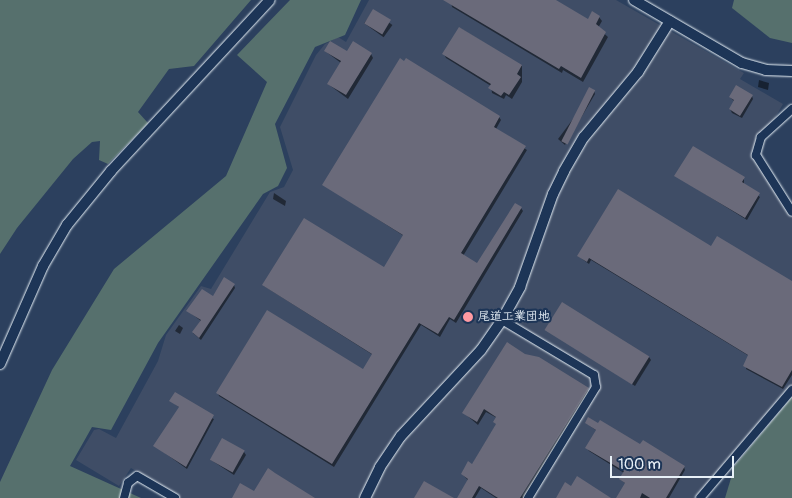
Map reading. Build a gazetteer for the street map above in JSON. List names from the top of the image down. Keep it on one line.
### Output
{"places":["尾道工業団地"],"scale_bar":"100 m"}
